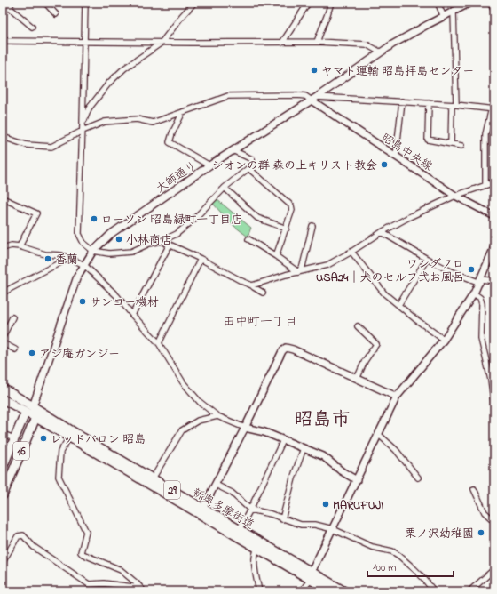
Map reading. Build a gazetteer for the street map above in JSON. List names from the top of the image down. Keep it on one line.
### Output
{"streets":{"main road":["16","29","新奥多摩街道"],"street":["昭島中央線","大師通り"]},"crossings":[["昭島中央線","大師通り"],["大師通り","新奥多摩街道"],["16","29"],["29","新奥多摩街道"]],"districts":["田中町一丁目","昭島市"],"places":["ヤマト運輸 昭島拝島センター","シオンの群 森の上キリスト教会","ローソン 昭島緑町一丁目店","小林商店","香蘭","ワンダフロ USA24｜犬のセルフ式お風呂","サンコー機材","アジ庵ガンジー","レッドバロン 昭島","MARUFUJI","栗ノ沢幼稚園"],"scale_bar":"100 m"}
